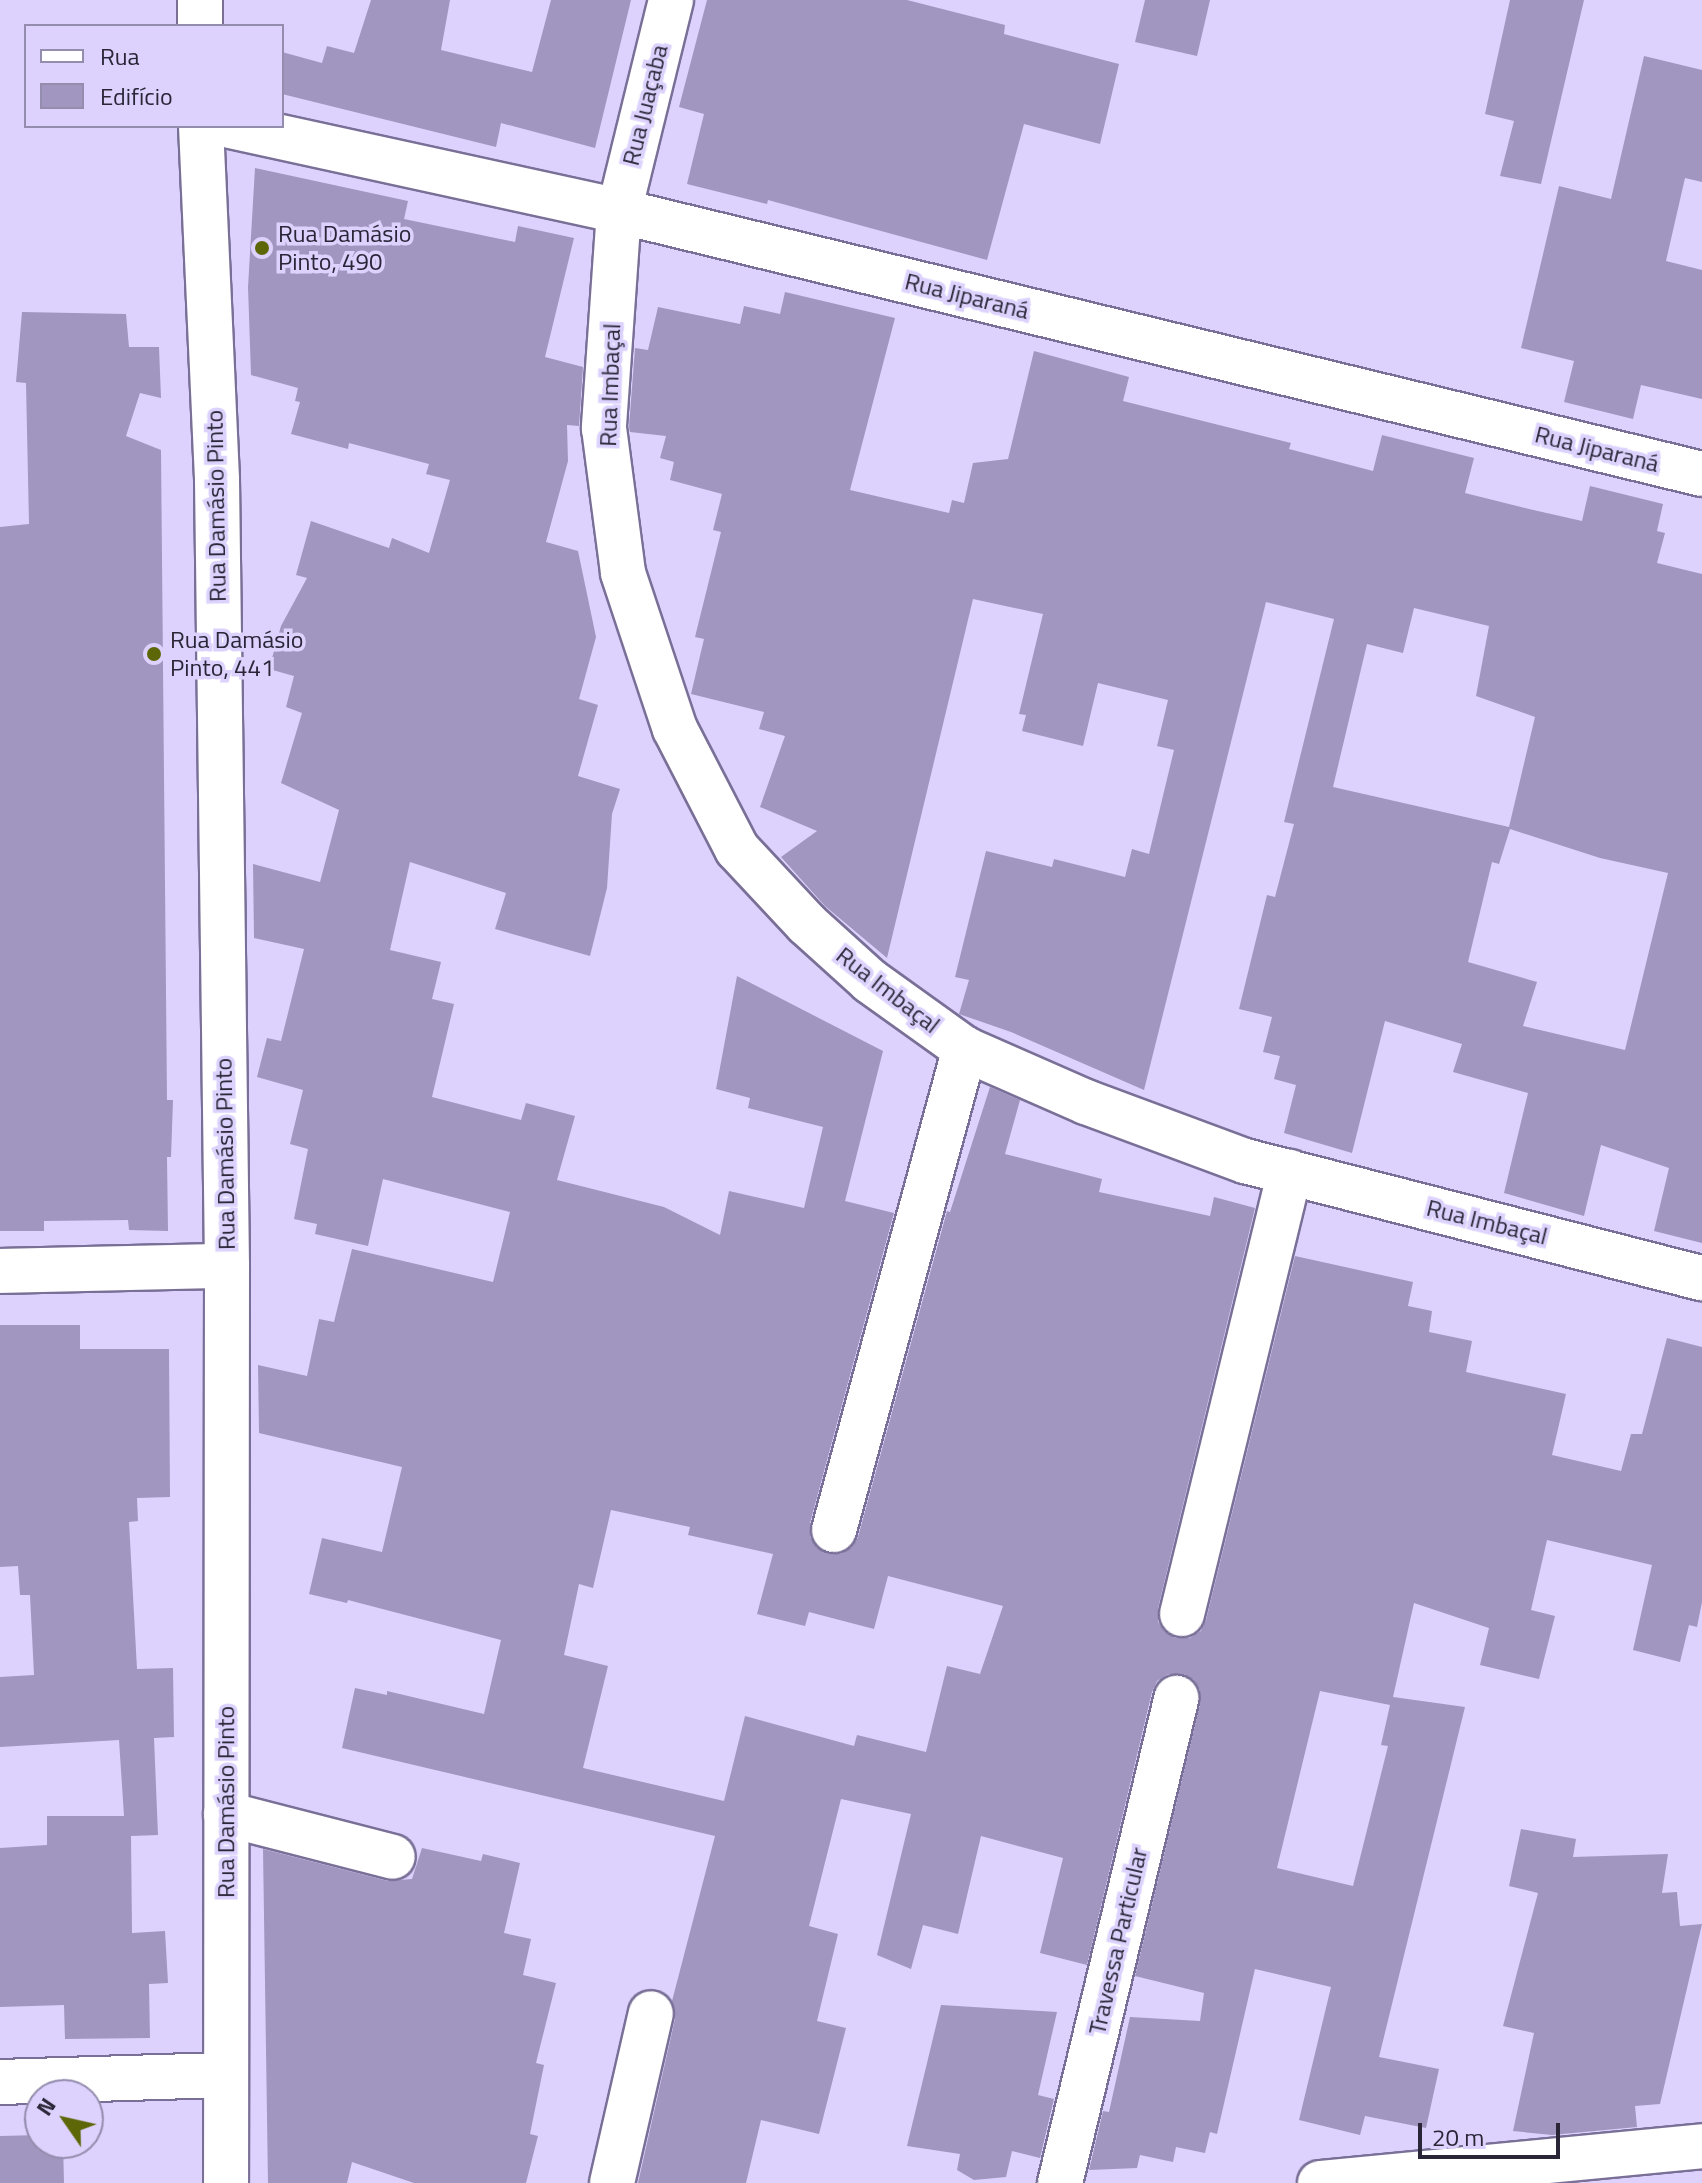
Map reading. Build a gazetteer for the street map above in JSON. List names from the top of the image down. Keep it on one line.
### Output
{"streets":{"street":["Rua Juaçaba","Rua Jiparaná","Rua Imbaçal","Rua Damásio Pinto","Travessa Particular"]},"crossings":[["Rua Juaçaba","Rua Jiparaná"],["Rua Juaçaba","Rua Imbaçal"],["Rua Jiparaná","Rua Imbaçal"]],"places":["Rua Damásio Pinto, 490","Rua Damásio Pinto, 441"],"legend":["Rua","Edifício"],"scale_bar":"20 m","north":"top left"}
